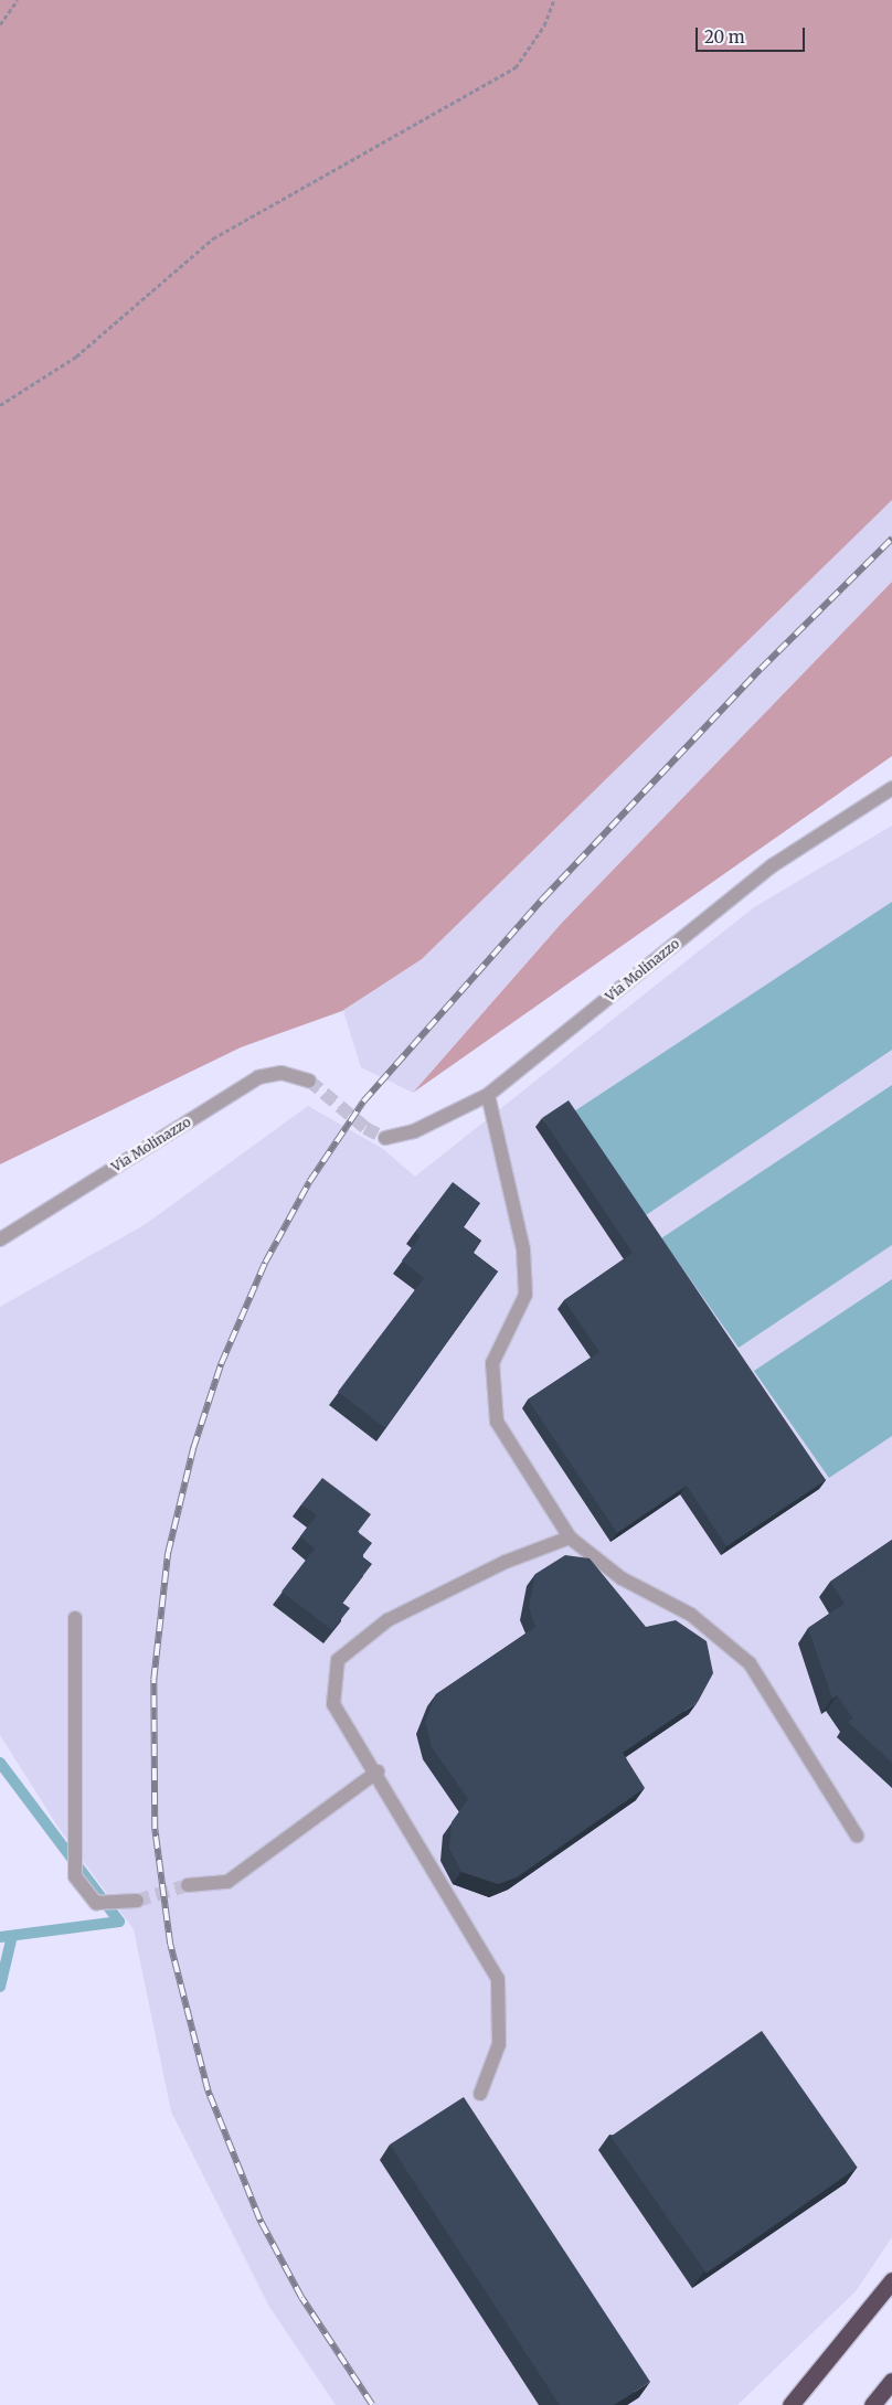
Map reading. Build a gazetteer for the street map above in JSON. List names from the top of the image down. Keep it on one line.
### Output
{"streets":{"street":["Via Molinazzo"]},"scale_bar":"20 m"}
